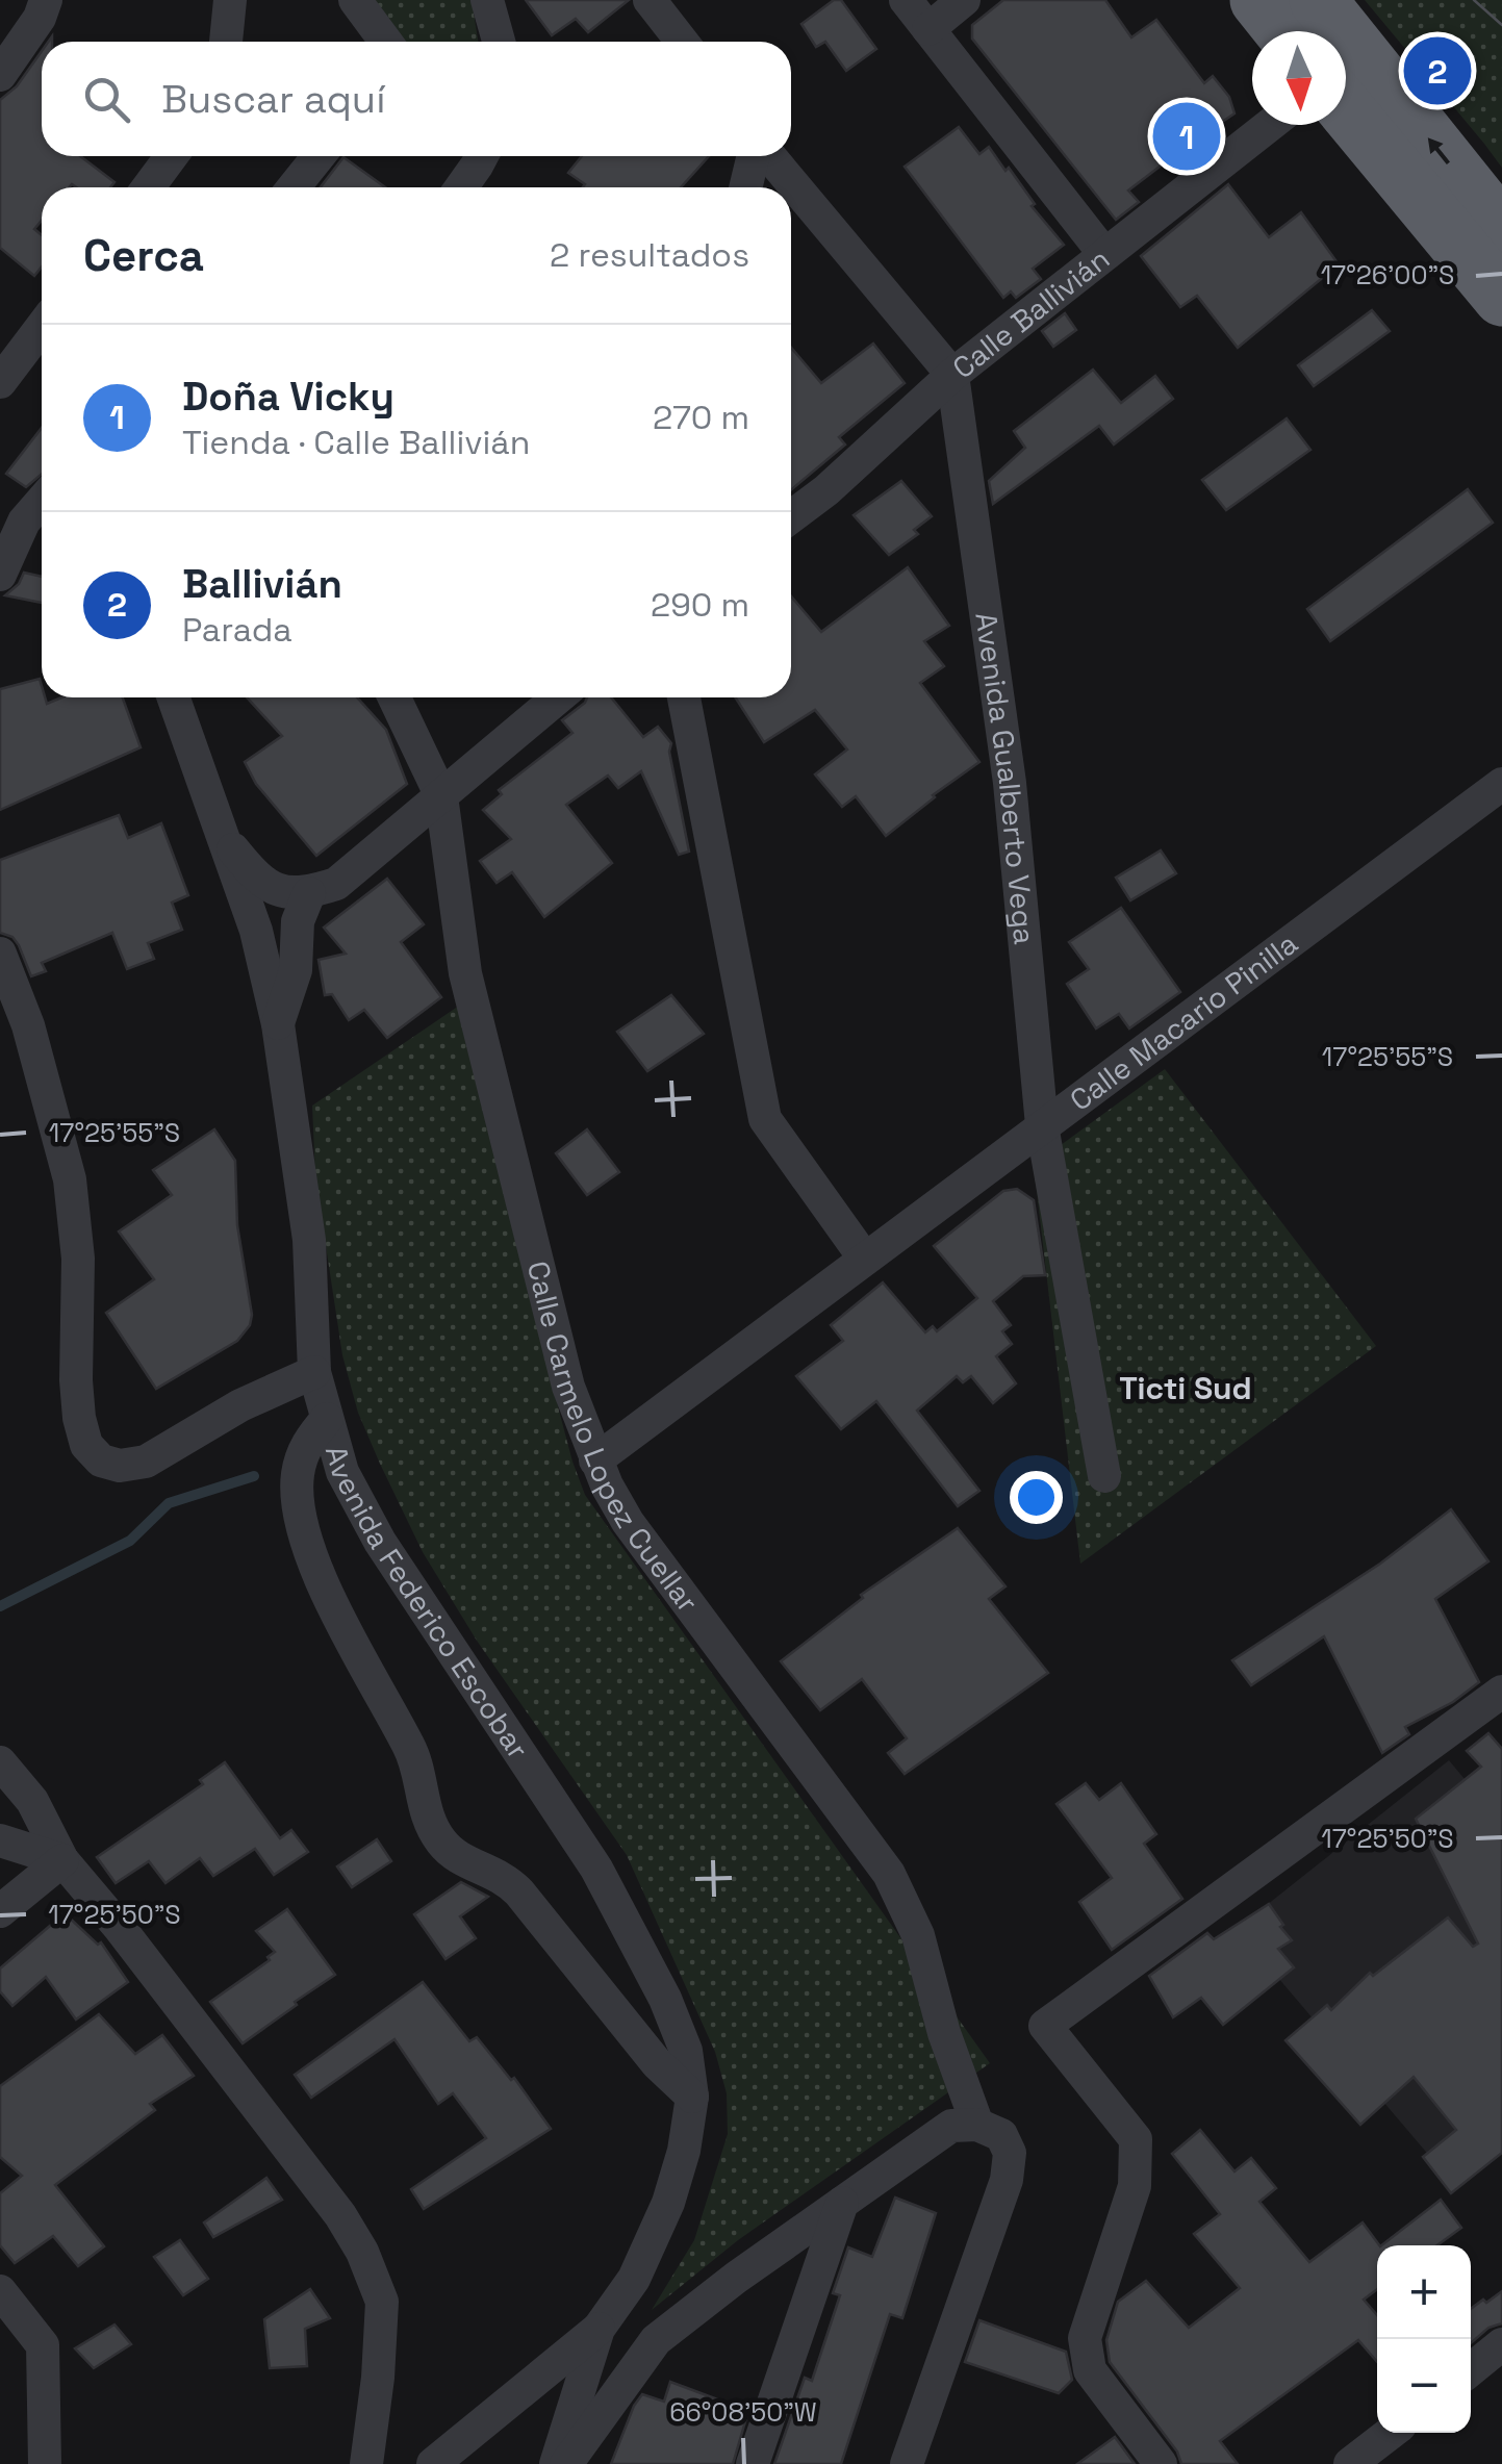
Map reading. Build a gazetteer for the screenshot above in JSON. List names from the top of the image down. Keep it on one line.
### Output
{"streets":{"street":["Calle Ballivián","Avenida Gualberto Vega","Calle Macario Pinilla","Calle Carmelo Lopez Cuellar","Avenida Federico Escobar"]},"crossings":[["Calle Ballivián","Avenida Gualberto Vega"],["Avenida Gualberto Vega","Calle Macario Pinilla"],["Calle Macario Pinilla","Calle Carmelo Lopez Cuellar"]],"districts":["Ticti Sud"],"north":"bottom","page":{"pins":["2","1"],"search":"Buscar aquí","heading":["Cerca","2 resultados"],"list":[{"mark":"1","name":"Doña Vicky","note":"Tienda · Calle Ballivián","value":"270 m"},{"mark":"2","name":"Ballivián","note":"Parada","value":"290 m"}],"map_buttons":["+","−"]},"coordinates":["17°26'00\"S","17°25'55\"S","17°25'50\"S","66°08'50\"W"]}
